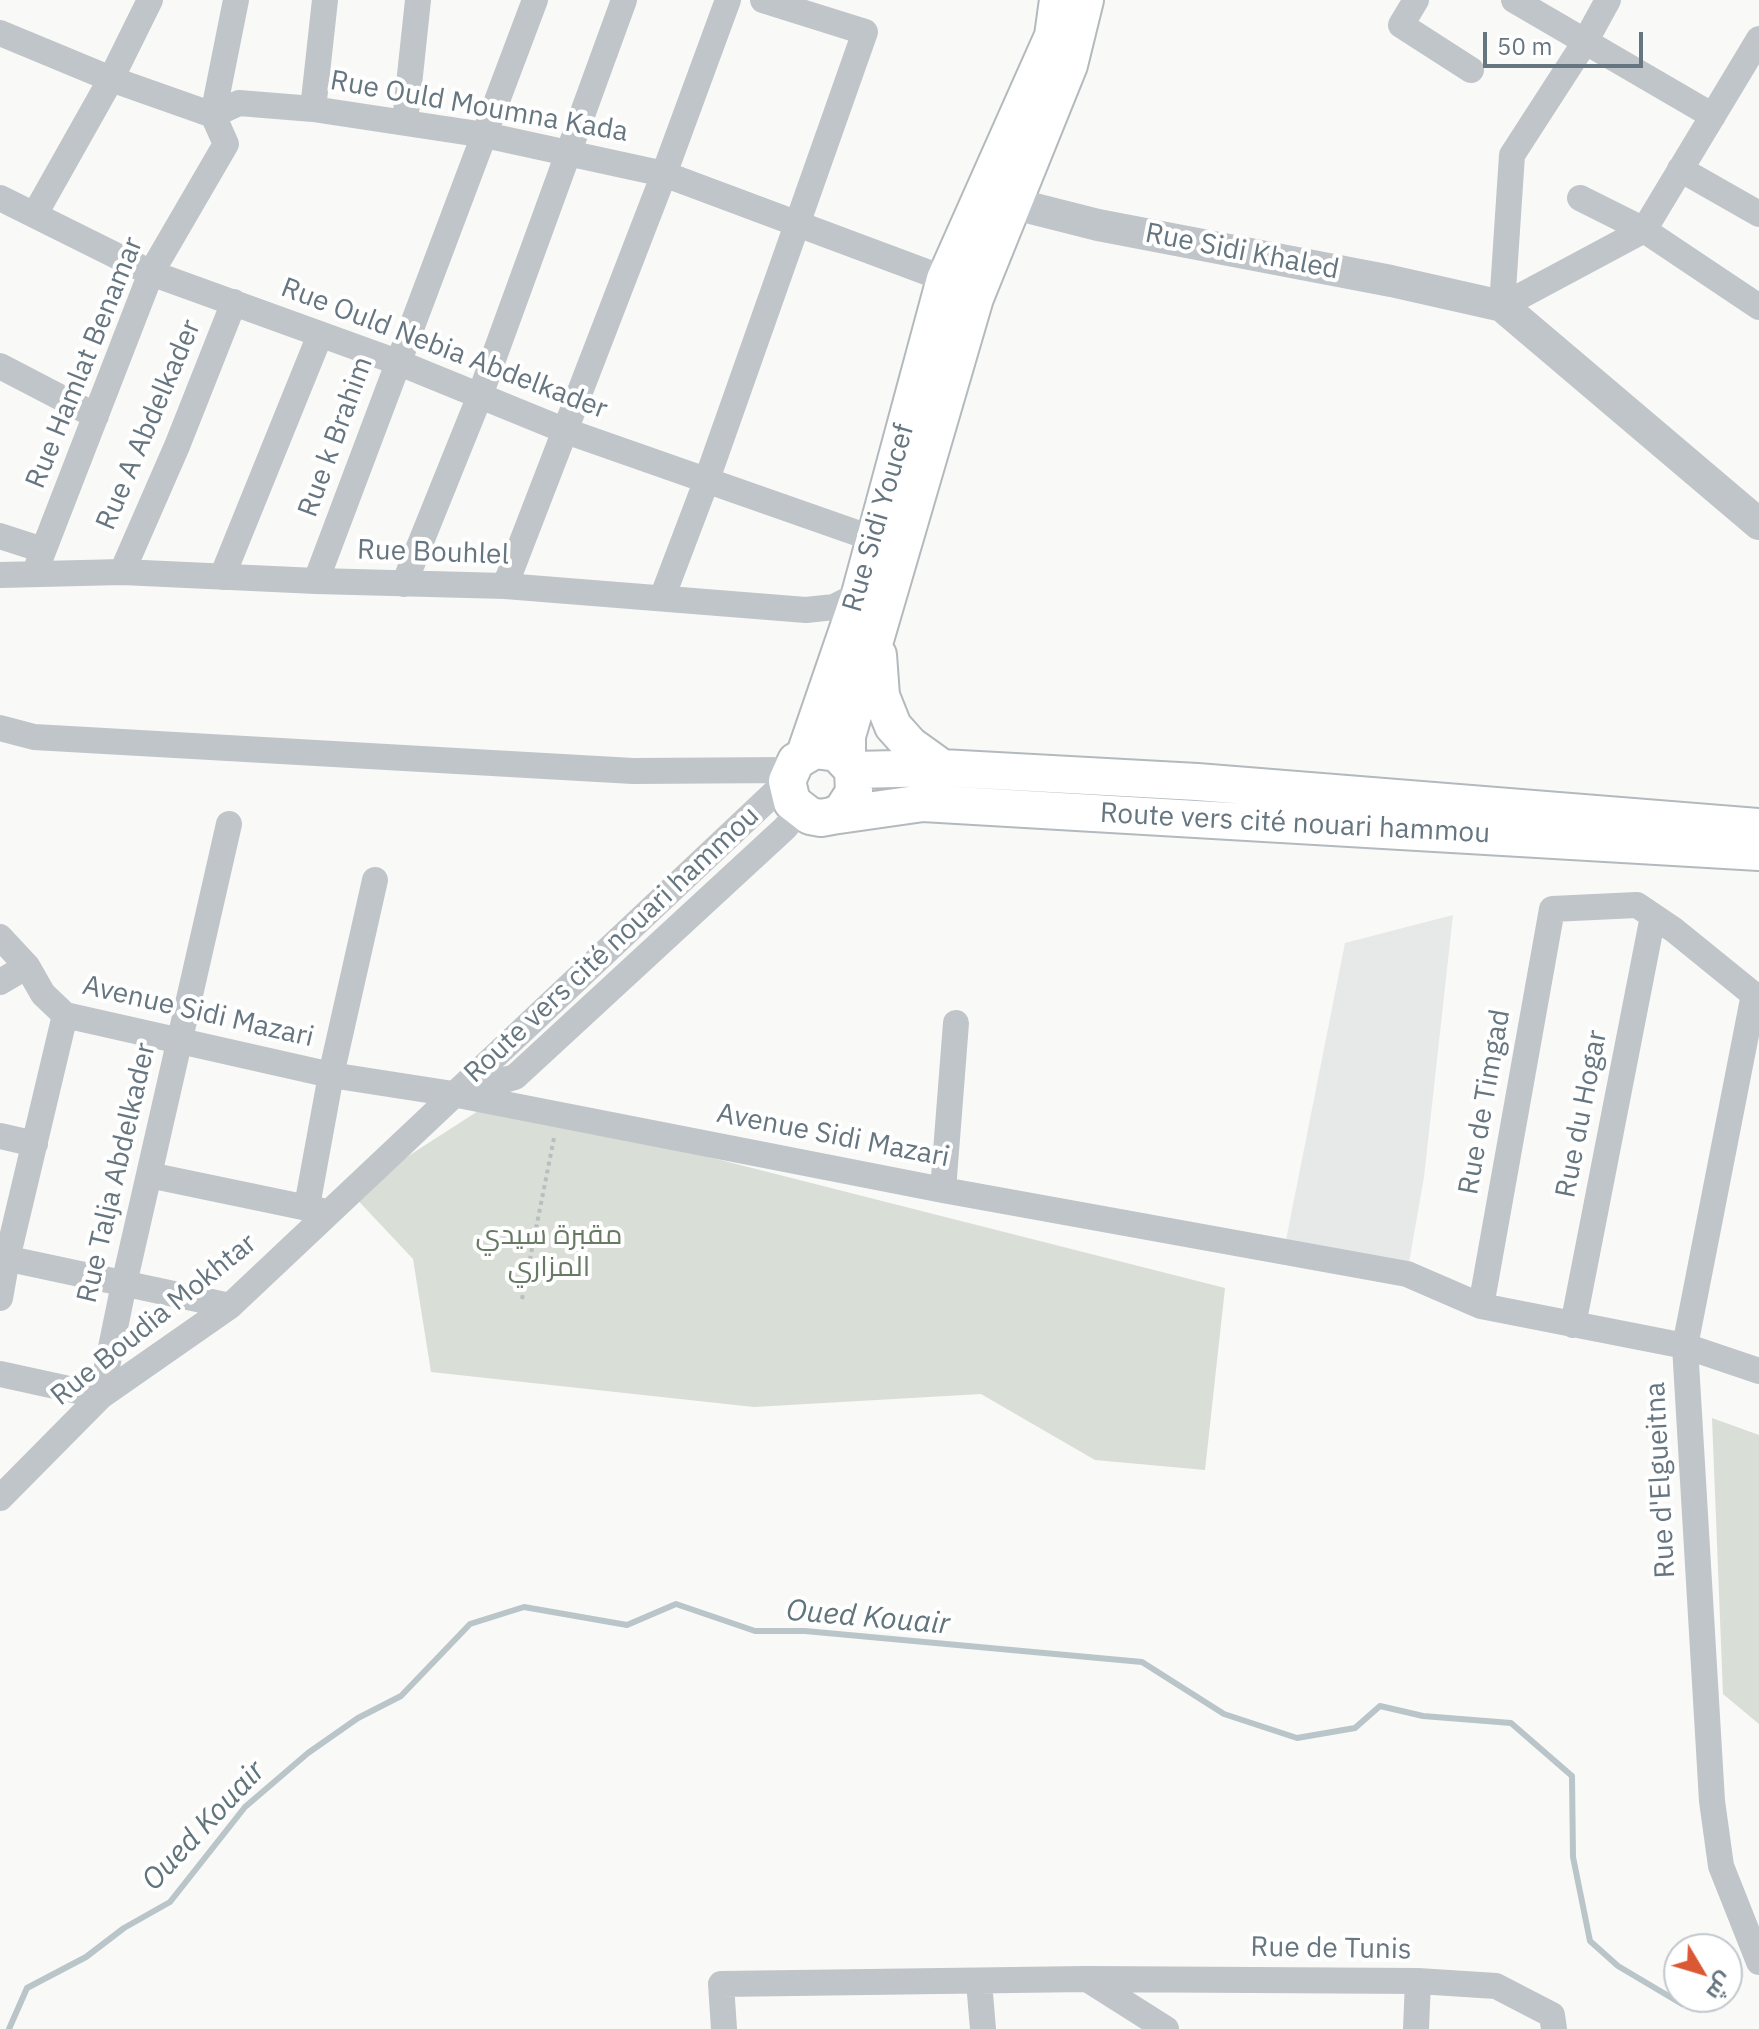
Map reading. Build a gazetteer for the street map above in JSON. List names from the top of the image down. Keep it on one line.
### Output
{"streets":{"main road":["Rue Sidi Youcef","Route vers cité nouari hammou"],"street":["Rue Ould Moumna Kada","Rue Sidi Khaled","Rue Ould Nebia Abdelkader","Rue Hamlat Benamar","Rue A Abdelkader","Rue k Brahim","Rue Bouhlel","Avenue Sidi Mazari","Rue de Timgad","Rue du Hogar","Rue Talja Abdelkader","Rue Boudia Mokhtar","Rue d'Elgueitna","Rue de Tunis"]},"crossings":[["Rue Ould Moumna Kada","Rue Hamlat Benamar"],["Rue Ould Moumna Kada","Rue k Brahim"],["Rue Ould Moumna Kada","Rue Sidi Youcef"],["Rue Sidi Khaled","Rue Sidi Youcef"],["Rue Ould Nebia Abdelkader","Rue Hamlat Benamar"],["Rue Ould Nebia Abdelkader","Rue A Abdelkader"],["Rue Ould Nebia Abdelkader","Rue k Brahim"],["Rue Ould Nebia Abdelkader","Rue Sidi Youcef"],["Rue Hamlat Benamar","Rue Bouhlel"],["Rue A Abdelkader","Rue Bouhlel"],["Rue k Brahim","Rue Bouhlel"],["Rue Sidi Youcef","Rue Bouhlel"],["Rue Sidi Youcef","Route vers cité nouari hammou"],["Route vers cité nouari hammou","Avenue Sidi Mazari"],["Route vers cité nouari hammou","Rue Boudia Mokhtar"],["Avenue Sidi Mazari","Rue de Timgad"],["Avenue Sidi Mazari","Rue du Hogar"],["Avenue Sidi Mazari","Rue Talja Abdelkader"],["Avenue Sidi Mazari","Rue Boudia Mokhtar"],["Avenue Sidi Mazari","Rue d'Elgueitna"],["Rue de Timgad","Rue du Hogar"],["Rue Talja Abdelkader","Rue Boudia Mokhtar"]],"water":["Oued Kouair"],"parks":["مقبرة سيدي المزاري"],"scale_bar":"50 m","north":"bottom right"}
